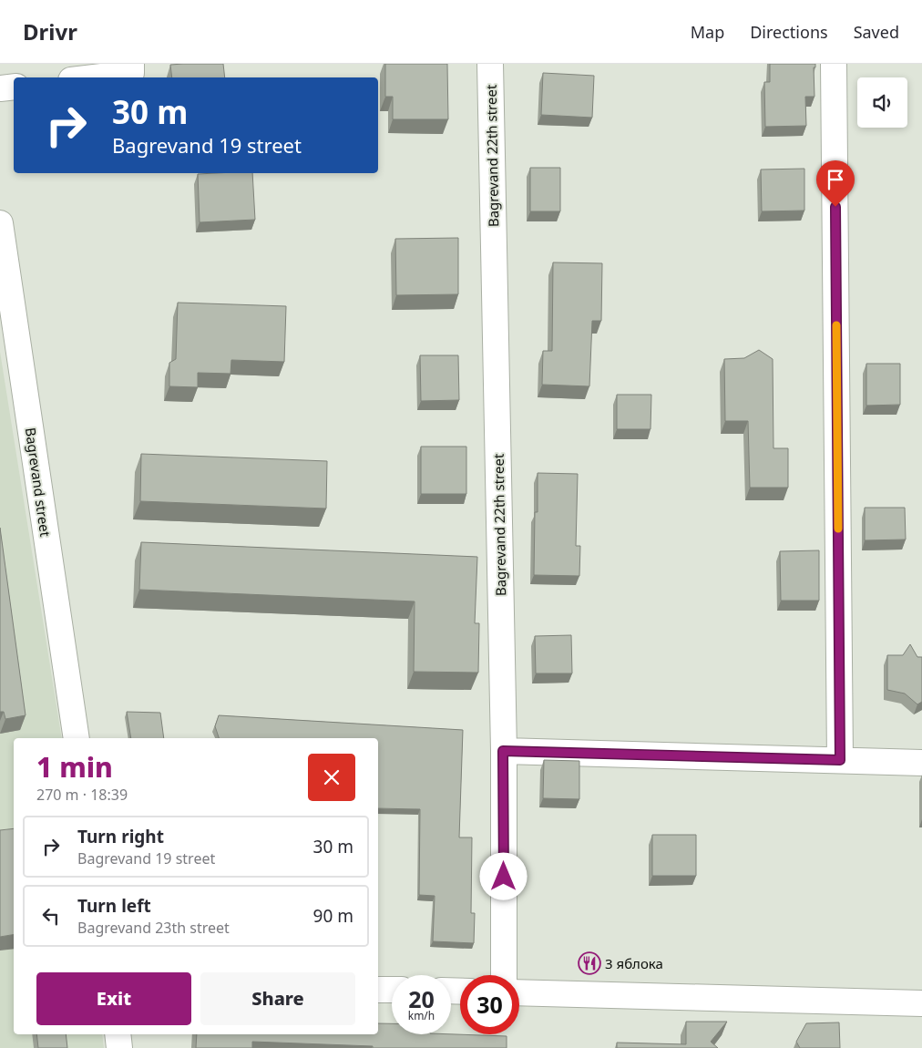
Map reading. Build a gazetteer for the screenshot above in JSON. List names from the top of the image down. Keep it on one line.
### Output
{"streets":{"street":["Bagrevand 22th street","Bagrevand street"]},"places":{"restaurant":["3 яблока"]},"page":{"header":"Drivr","nav":["Map","Directions","Saved"],"turn":["30 m","Bagrevand 19 street"],"heading":["1 min","270 m · 18:39"],"list":[{"name":"Turn right","note":"Bagrevand 19 street","value":"30 m"},{"name":"Turn left","note":"Bagrevand 23th street","value":"90 m"}],"buttons":["Exit","Share"],"speed":"20 km/h","limit":"30"}}
